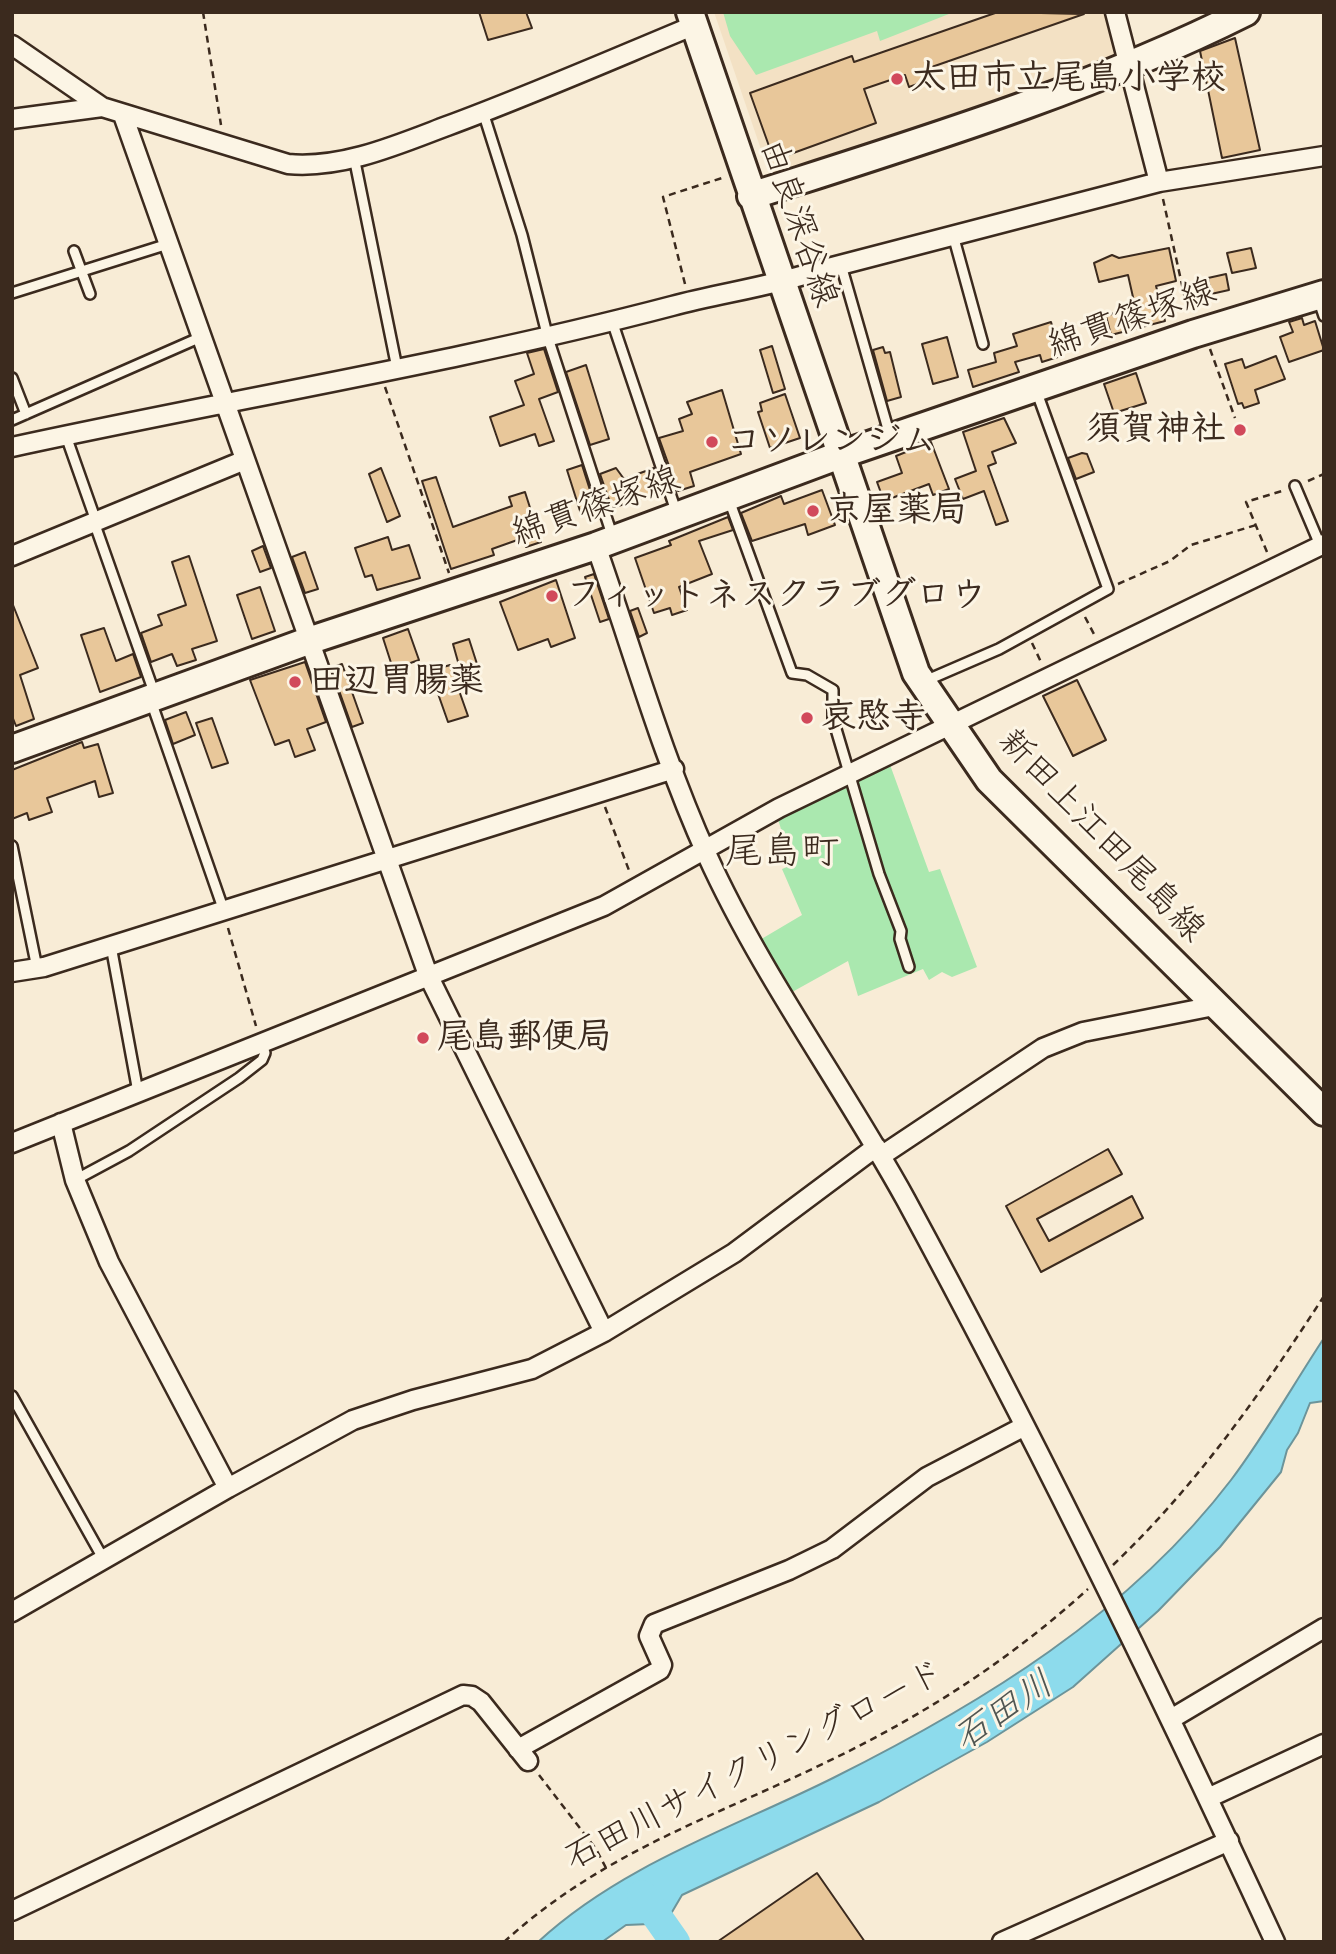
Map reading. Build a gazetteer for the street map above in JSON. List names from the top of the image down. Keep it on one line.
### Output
{"streets":{"main road":["由良深谷線","綿貫篠塚線","新田上江田尾島線"],"path":["石田川サイクリングロード"]},"crossings":[["由良深谷線","綿貫篠塚線"],["由良深谷線","新田上江田尾島線"],["綿貫篠塚線","新田上江田尾島線"]],"districts":["尾島町"],"water":["石田川"],"places":["太田市立尾島小学校","須賀神社","コソレンジム","京屋薬局","フィットネスクラブグロウ","田辺胃腸薬","哀愍寺","尾島郵便局"]}
